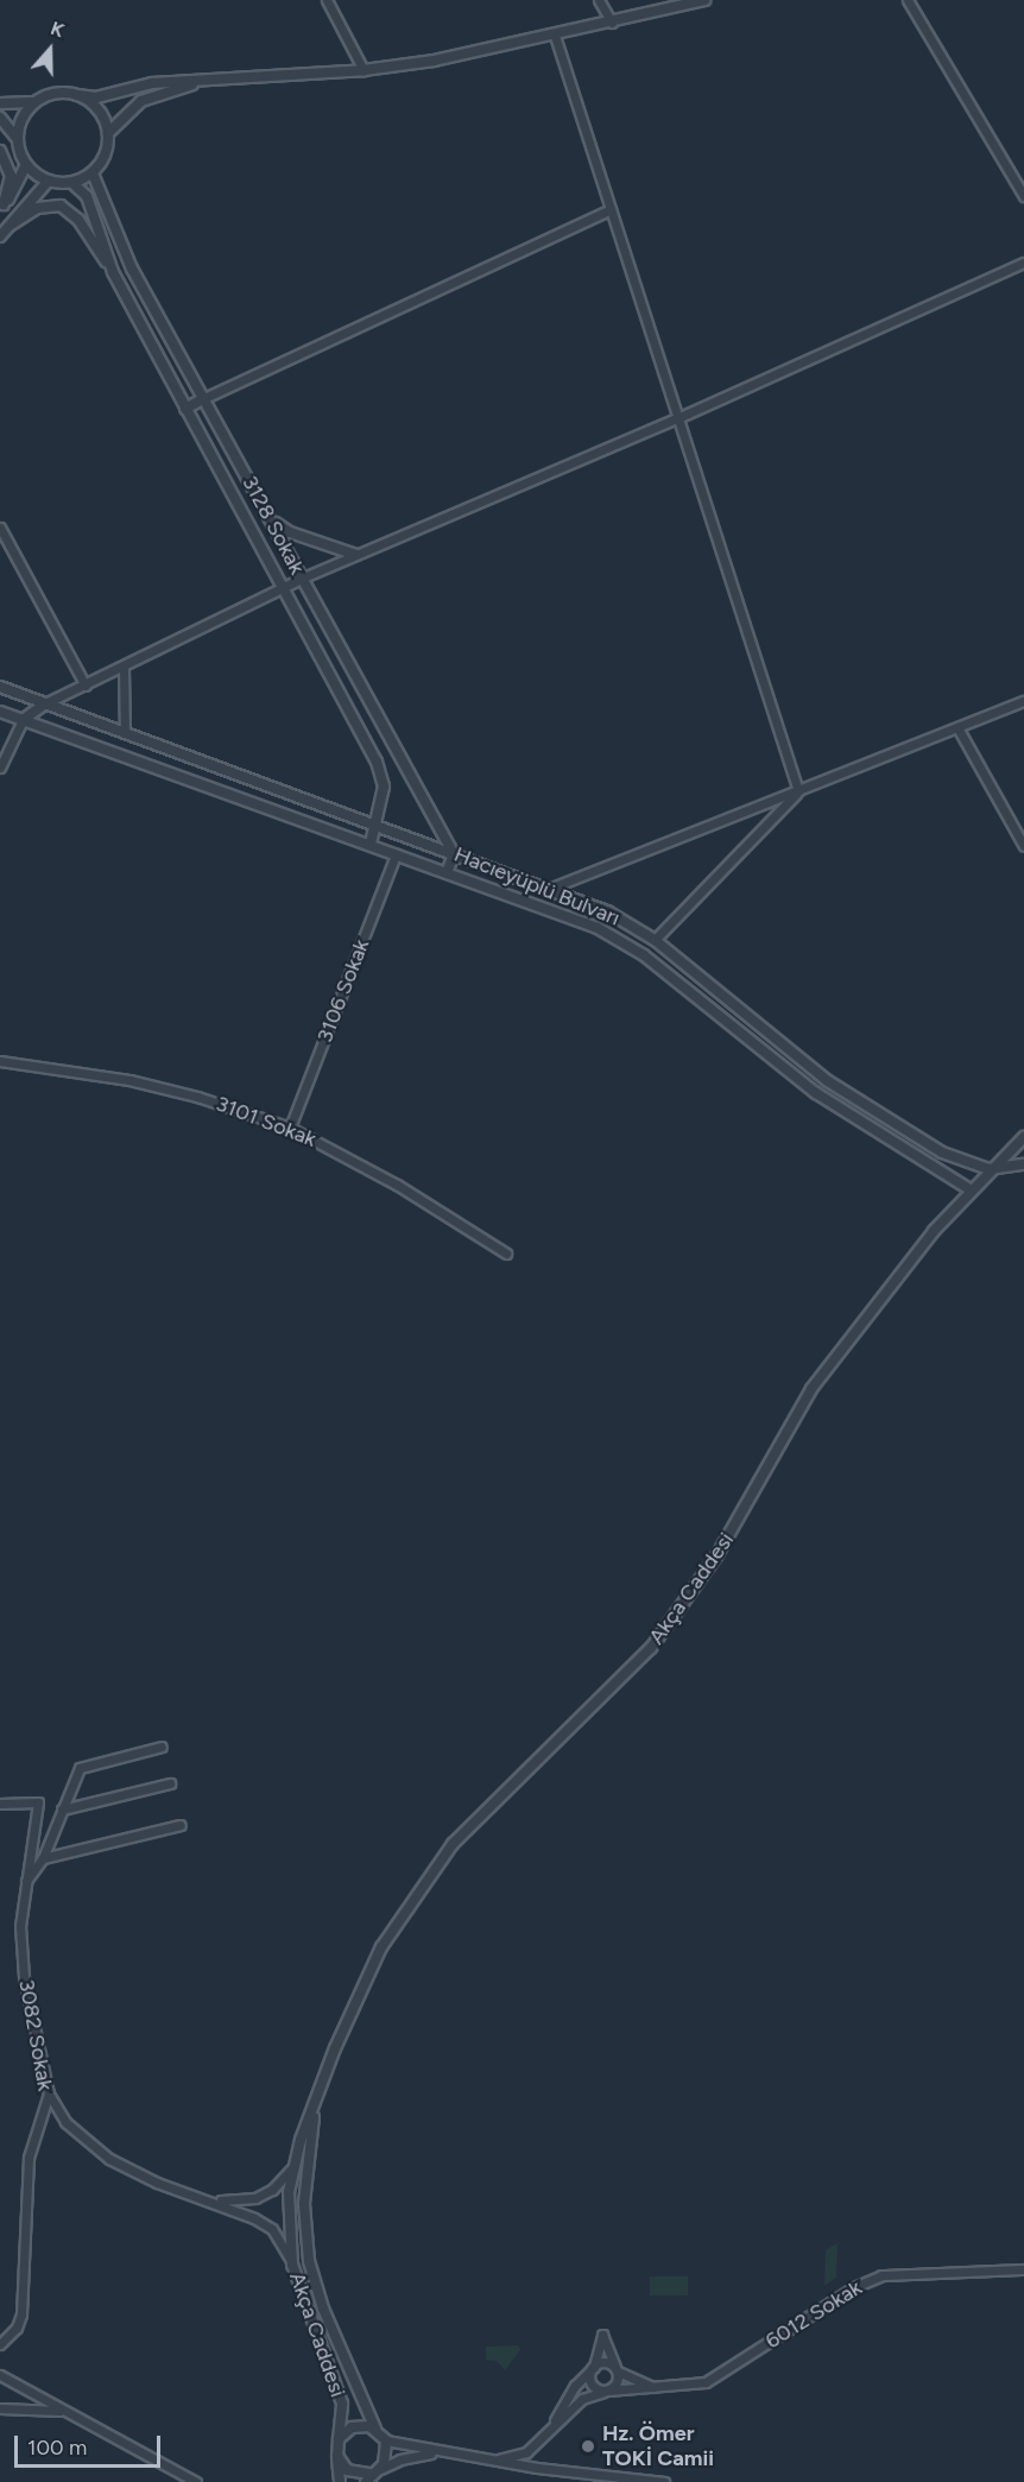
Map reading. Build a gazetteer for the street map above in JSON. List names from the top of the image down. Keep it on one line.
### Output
{"streets":{"street":["3128 Sokak","Hacıeyüplü Bulvarı","3106 Sokak","3101 Sokak","Akça Caddesi","3082 Sokak","6012 Sokak"]},"crossings":[["3128 Sokak","Hacıeyüplü Bulvarı"],["Hacıeyüplü Bulvarı","3106 Sokak"],["Hacıeyüplü Bulvarı","Akça Caddesi"],["3106 Sokak","3101 Sokak"]],"places":["Hz. Ömer TOKİ Camii"],"scale_bar":"100 m","north":"top"}
